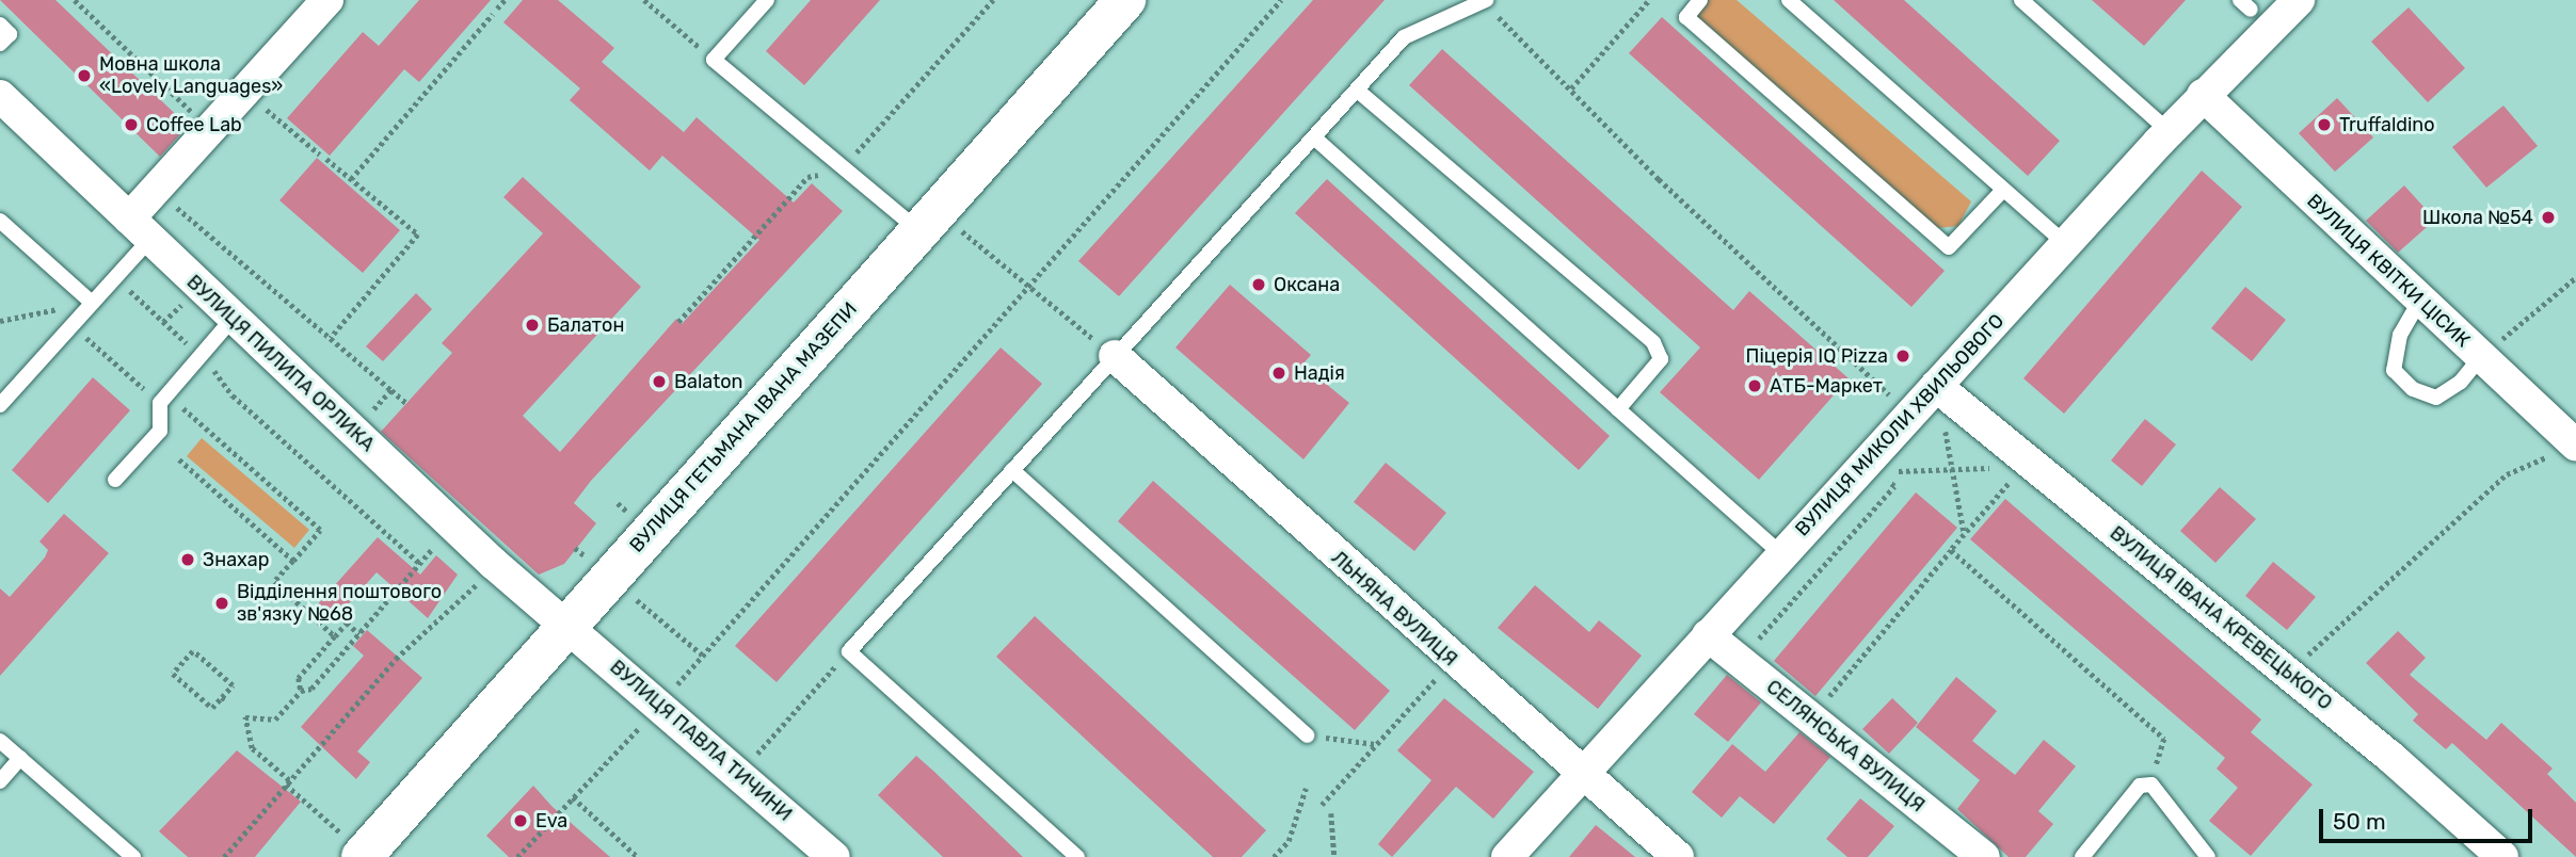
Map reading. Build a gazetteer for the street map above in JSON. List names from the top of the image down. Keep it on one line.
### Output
{"streets":{"main road":["ВУЛИЦЯ ГЕТЬМАНА ІВАНА МАЗЕПИ"],"street":["ВУЛИЦЯ КВІТКИ ЦІСИК","ВУЛИЦЯ ПИЛИПА ОРЛИКА","ВУЛИЦЯ МИКОЛИ ХВИЛЬОВОГО","ЛЬНЯНА ВУЛИЦЯ","ВУЛИЦЯ ІВАНА КРЕВЕЦЬКОГО","ВУЛИЦЯ ПАВЛА ТИЧИНИ","СЕЛЯНСЬКА ВУЛИЦЯ"]},"crossings":[["ВУЛИЦЯ КВІТКИ ЦІСИК","ВУЛИЦЯ МИКОЛИ ХВИЛЬОВОГО"],["ВУЛИЦЯ ПИЛИПА ОРЛИКА","ВУЛИЦЯ ГЕТЬМАНА ІВАНА МАЗЕПИ"],["ВУЛИЦЯ ПИЛИПА ОРЛИКА","ВУЛИЦЯ ПАВЛА ТИЧИНИ"],["ВУЛИЦЯ МИКОЛИ ХВИЛЬОВОГО","ЛЬНЯНА ВУЛИЦЯ"],["ВУЛИЦЯ МИКОЛИ ХВИЛЬОВОГО","ВУЛИЦЯ ІВАНА КРЕВЕЦЬКОГО"],["ВУЛИЦЯ МИКОЛИ ХВИЛЬОВОГО","СЕЛЯНСЬКА ВУЛИЦЯ"],["ВУЛИЦЯ ГЕТЬМАНА ІВАНА МАЗЕПИ","ВУЛИЦЯ ПАВЛА ТИЧИНИ"]],"places":["Мовна школа «Lovely Languages»","Coffee Lab","Truffaldino","Школа №54","Оксана","Балатон","Піцерія IQ Pizza","Надія","Balaton","АТБ-Маркет","Знахар","Відділення поштового зв'язку №68","Eva"],"scale_bar":"50 m"}
